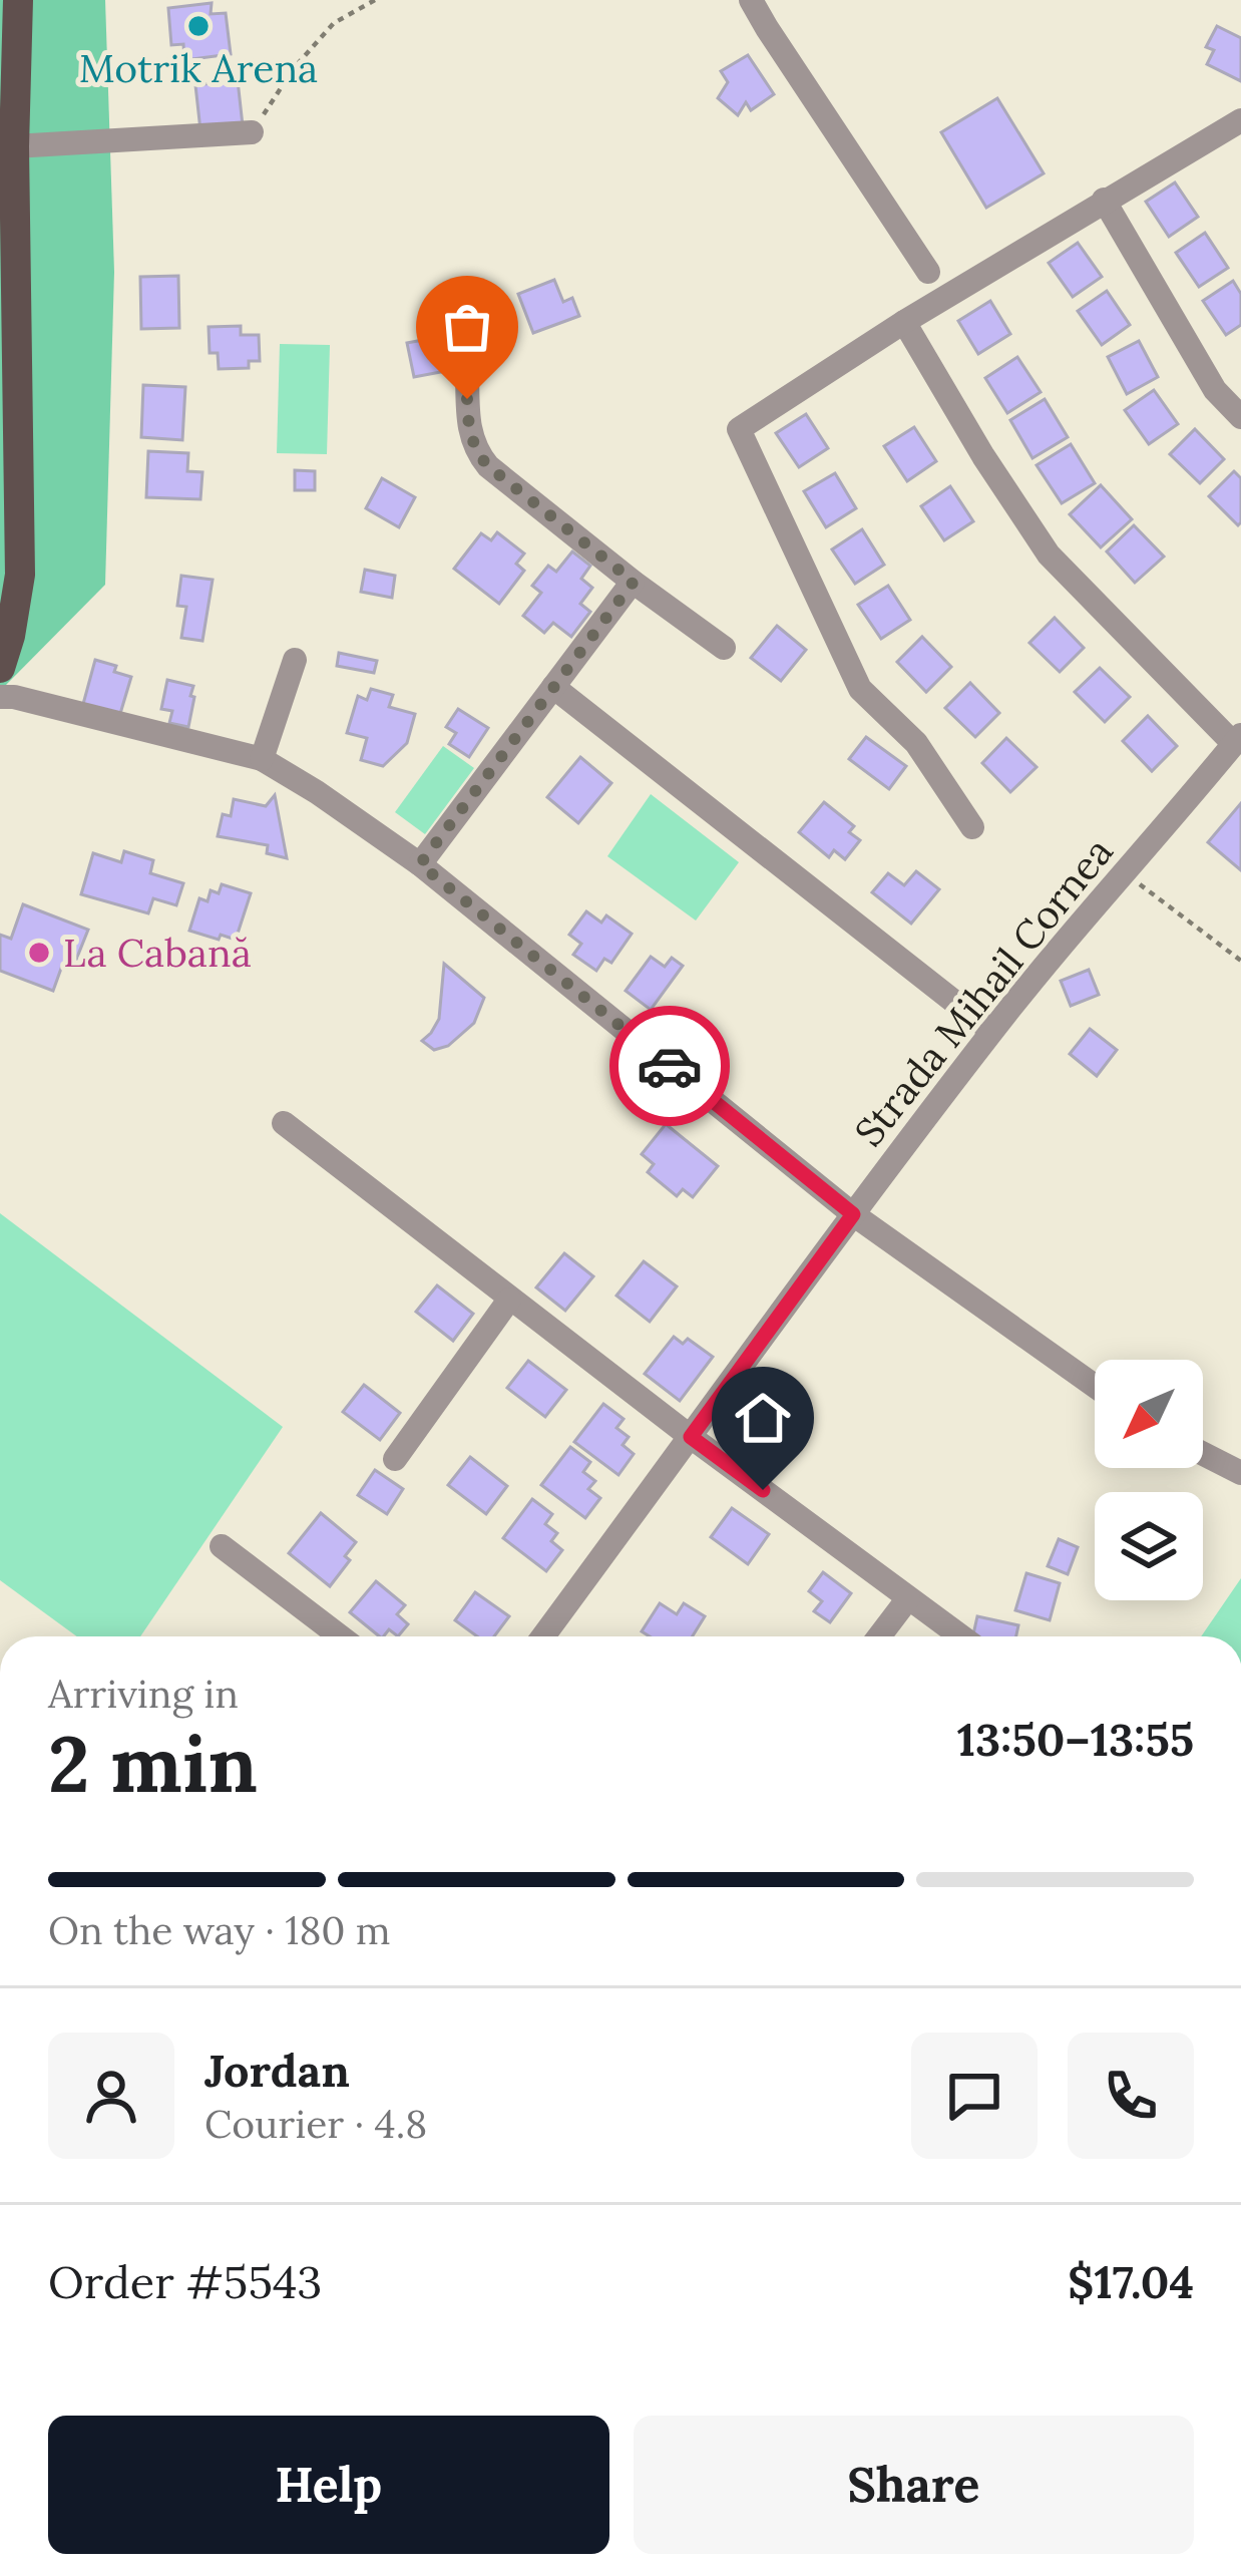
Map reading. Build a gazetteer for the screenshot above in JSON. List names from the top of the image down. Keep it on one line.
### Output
{"streets":{"street":["Strada Mihail Cornea"]},"places":["Motrik Arena","La Cabană"],"north":"bottom left","page":{"heading":["2 min","Arriving in","13:50–13:55"],"panel":["Jordan","Courier · 4.8","Order #5543","$17.04"],"bar":"On the way · 180 m","buttons":["Help","Share"]}}
